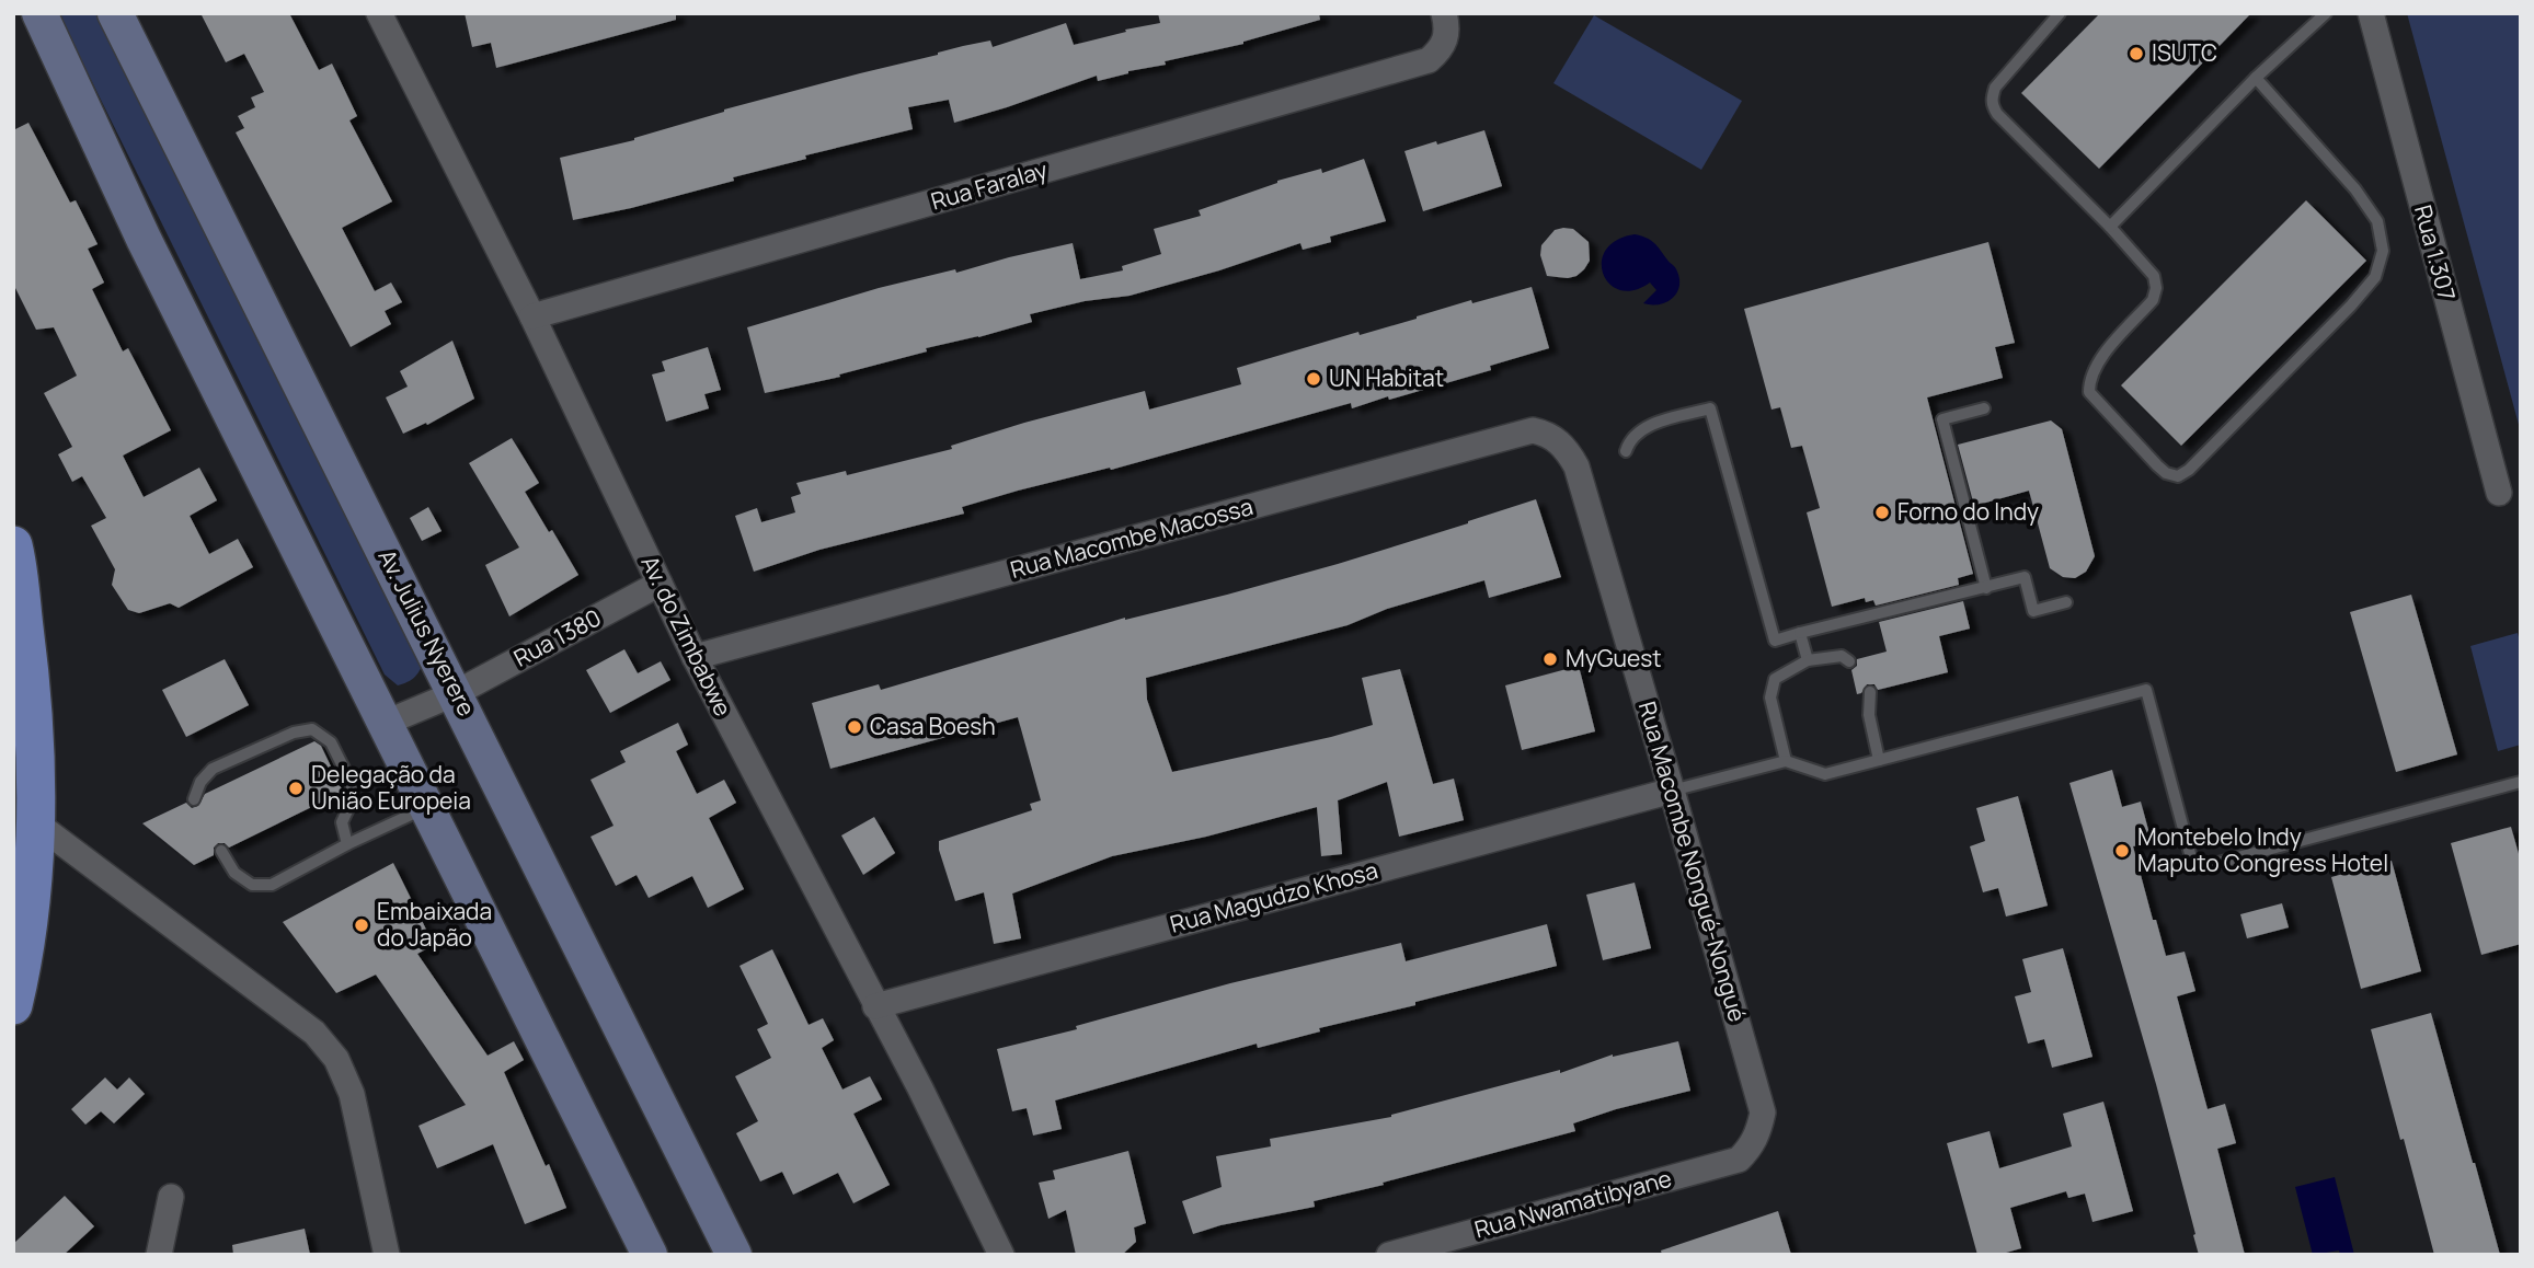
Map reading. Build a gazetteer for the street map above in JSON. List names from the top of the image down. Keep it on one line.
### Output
{"streets":{"main road":["Av. Julius Nyerere"],"street":["Rua Faralay","Rua 1.307","Rua Macombe Macossa","Av. do Zimbabwe","Rua 1380","Rua Macombe Nongué-Nongué","Rua Magudzo Khosa","Rua Nwamatibyane"]},"crossings":[["Rua Faralay","Av. do Zimbabwe"],["Rua Macombe Macossa","Av. do Zimbabwe"],["Rua Macombe Macossa","Rua Macombe Nongué-Nongué"],["Av. Julius Nyerere","Rua 1380"],["Av. do Zimbabwe","Rua 1380"],["Av. do Zimbabwe","Rua Magudzo Khosa"],["Rua Macombe Nongué-Nongué","Rua Magudzo Khosa"],["Rua Macombe Nongué-Nongué","Rua Nwamatibyane"]],"places":["ISUTC","UN Habitat","Forno do Indy","MyGuest","Casa Boesh","Delegação da União Europeia","Montebelo Indy Maputo Congress Hotel","Embaixada do Japão"]}
